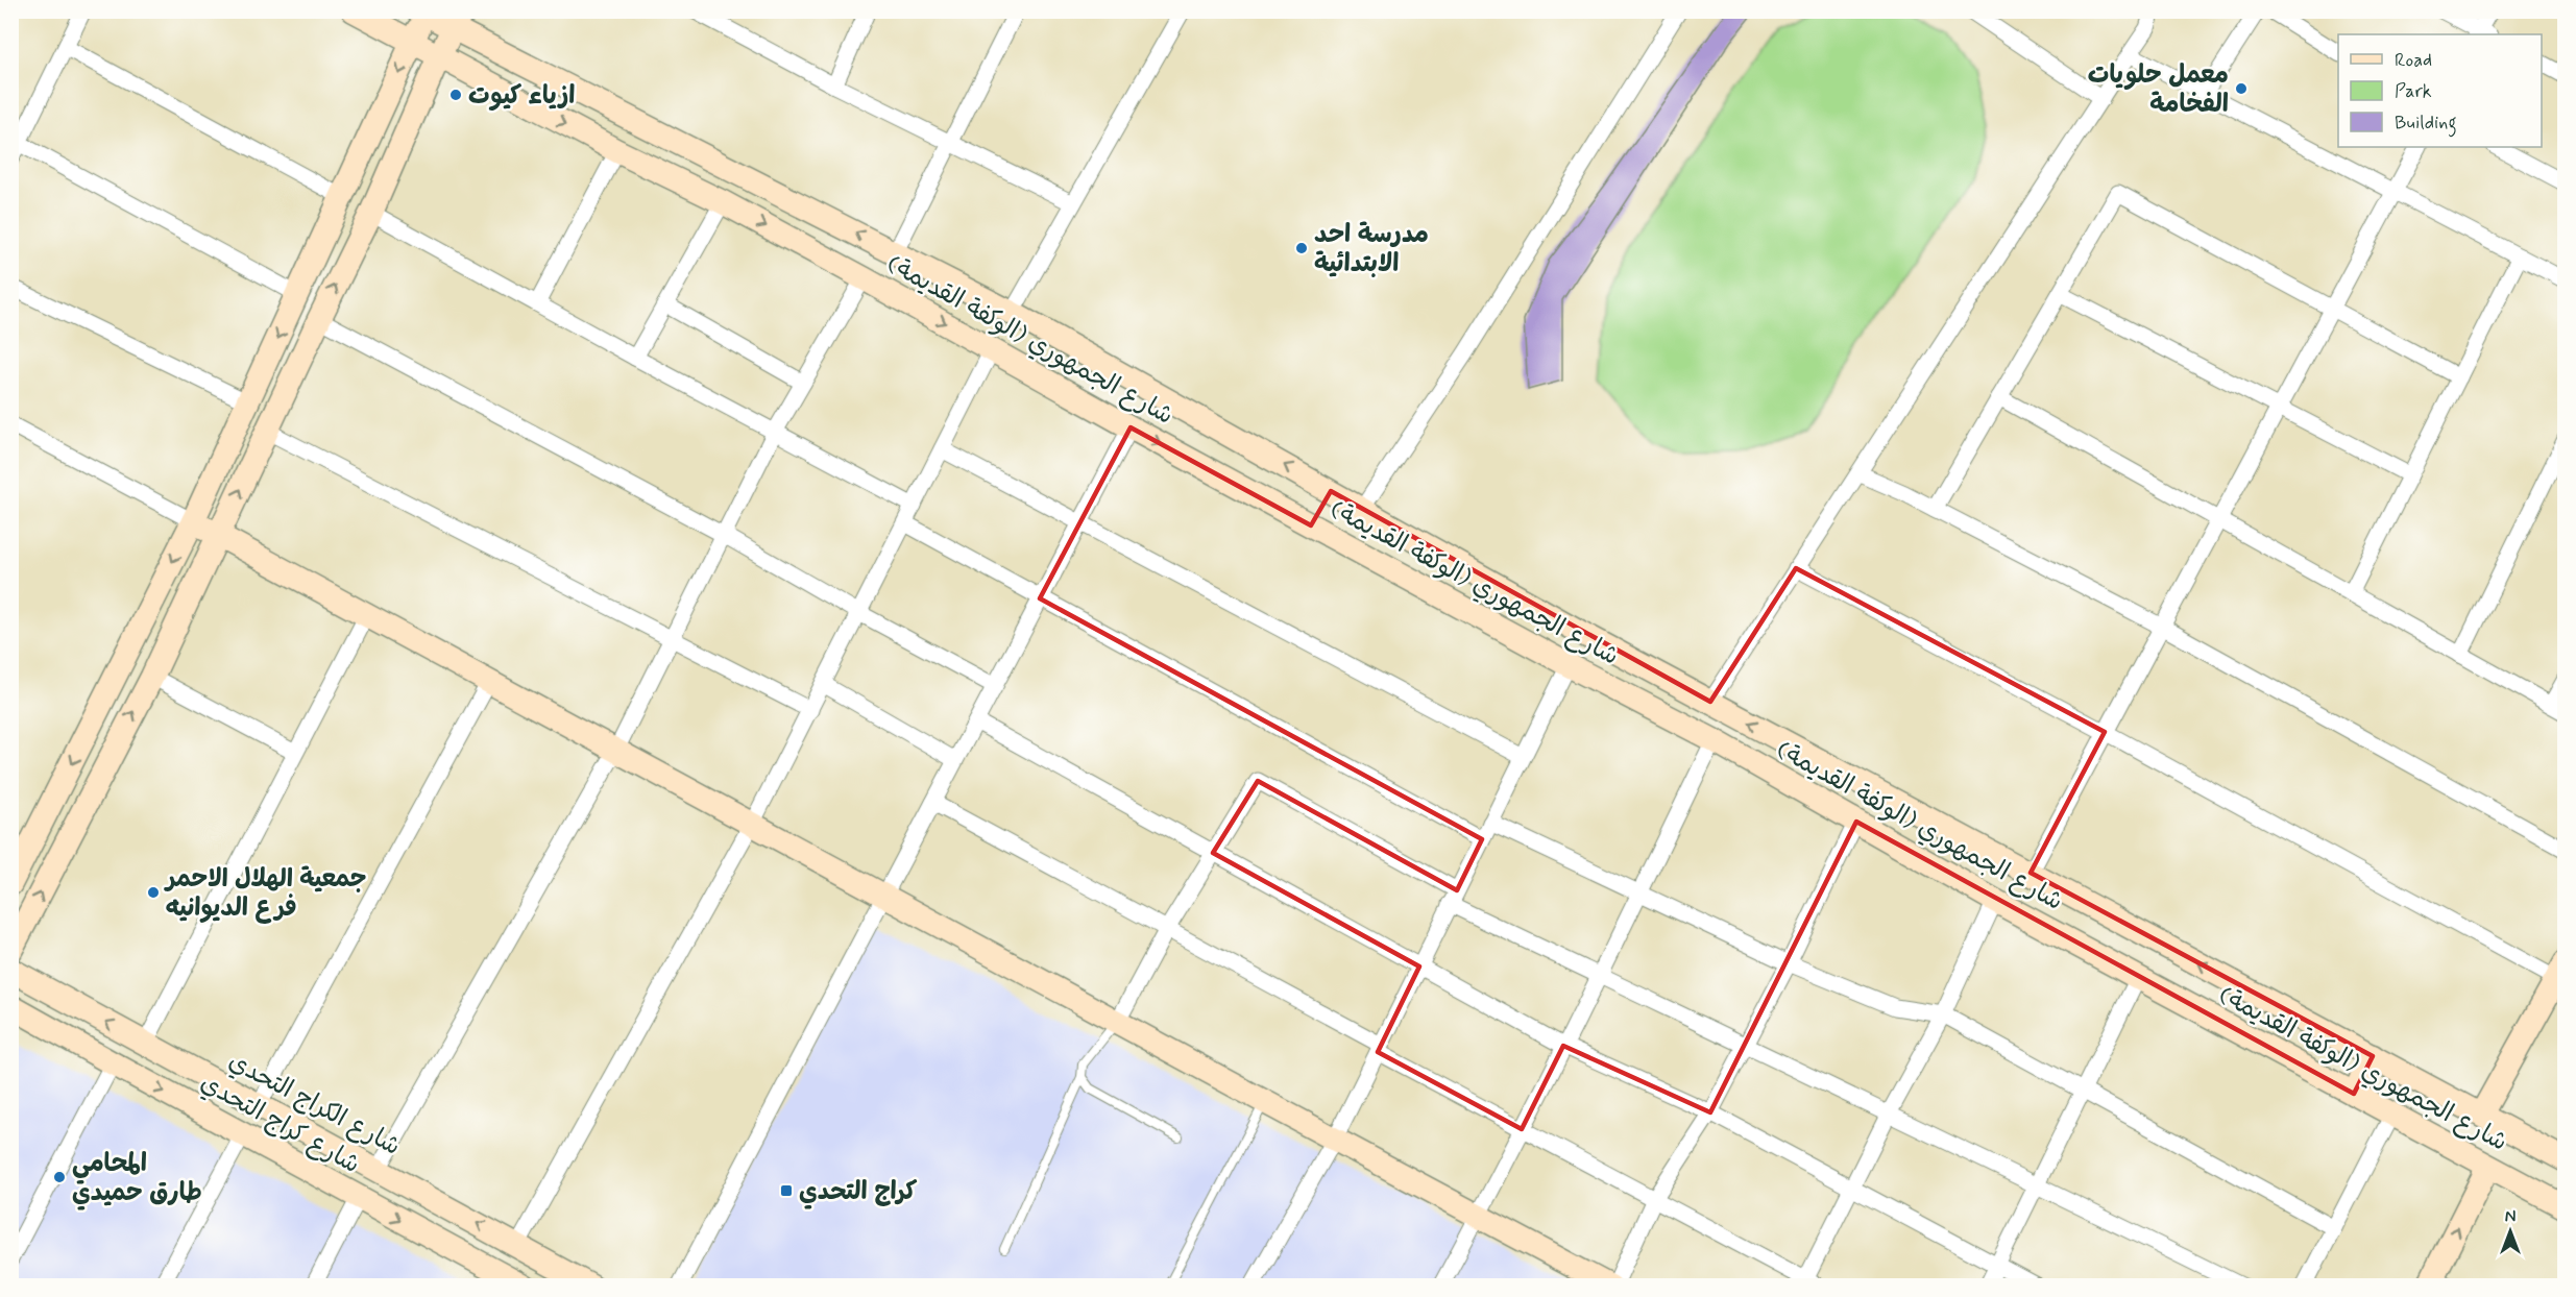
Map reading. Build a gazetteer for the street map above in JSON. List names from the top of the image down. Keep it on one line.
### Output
{"streets":{"main road":["شارع الجمهوري (الوكفة القديمة)","شارع الكراج التحدي","شارع كراج التحدي"]},"one_way":["شارع الكراج التحدي","شارع كراج التحدي"],"places":{"other":["معمل حلويات الفخامة","ازياء كيوت","مدرسة احد الابتدائية","جمعية الهلال الاحمر فرع الديوانيه","المحامي طارق حميدي"],"transit":["كراج التحدي"]},"legend":["Road","Park","Building"],"north":"top"}
